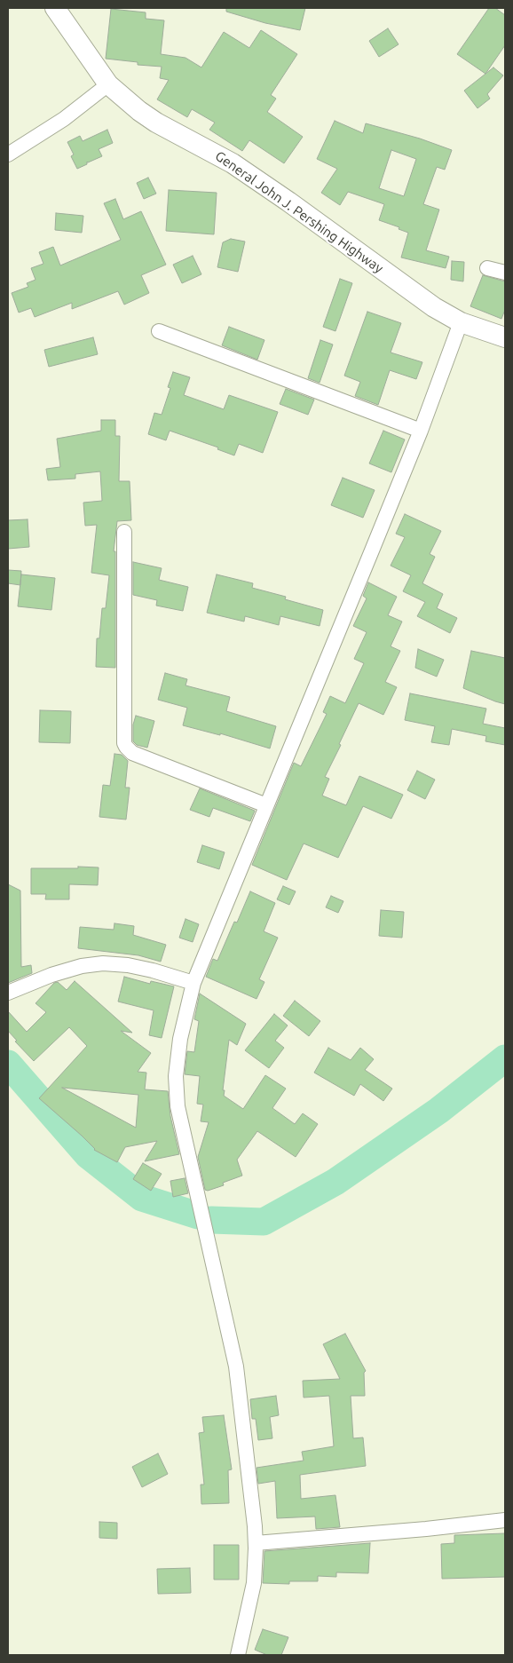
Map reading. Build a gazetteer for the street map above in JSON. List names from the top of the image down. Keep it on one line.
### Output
{"streets":{"main road":["General John J. Pershing Highway"]}}
